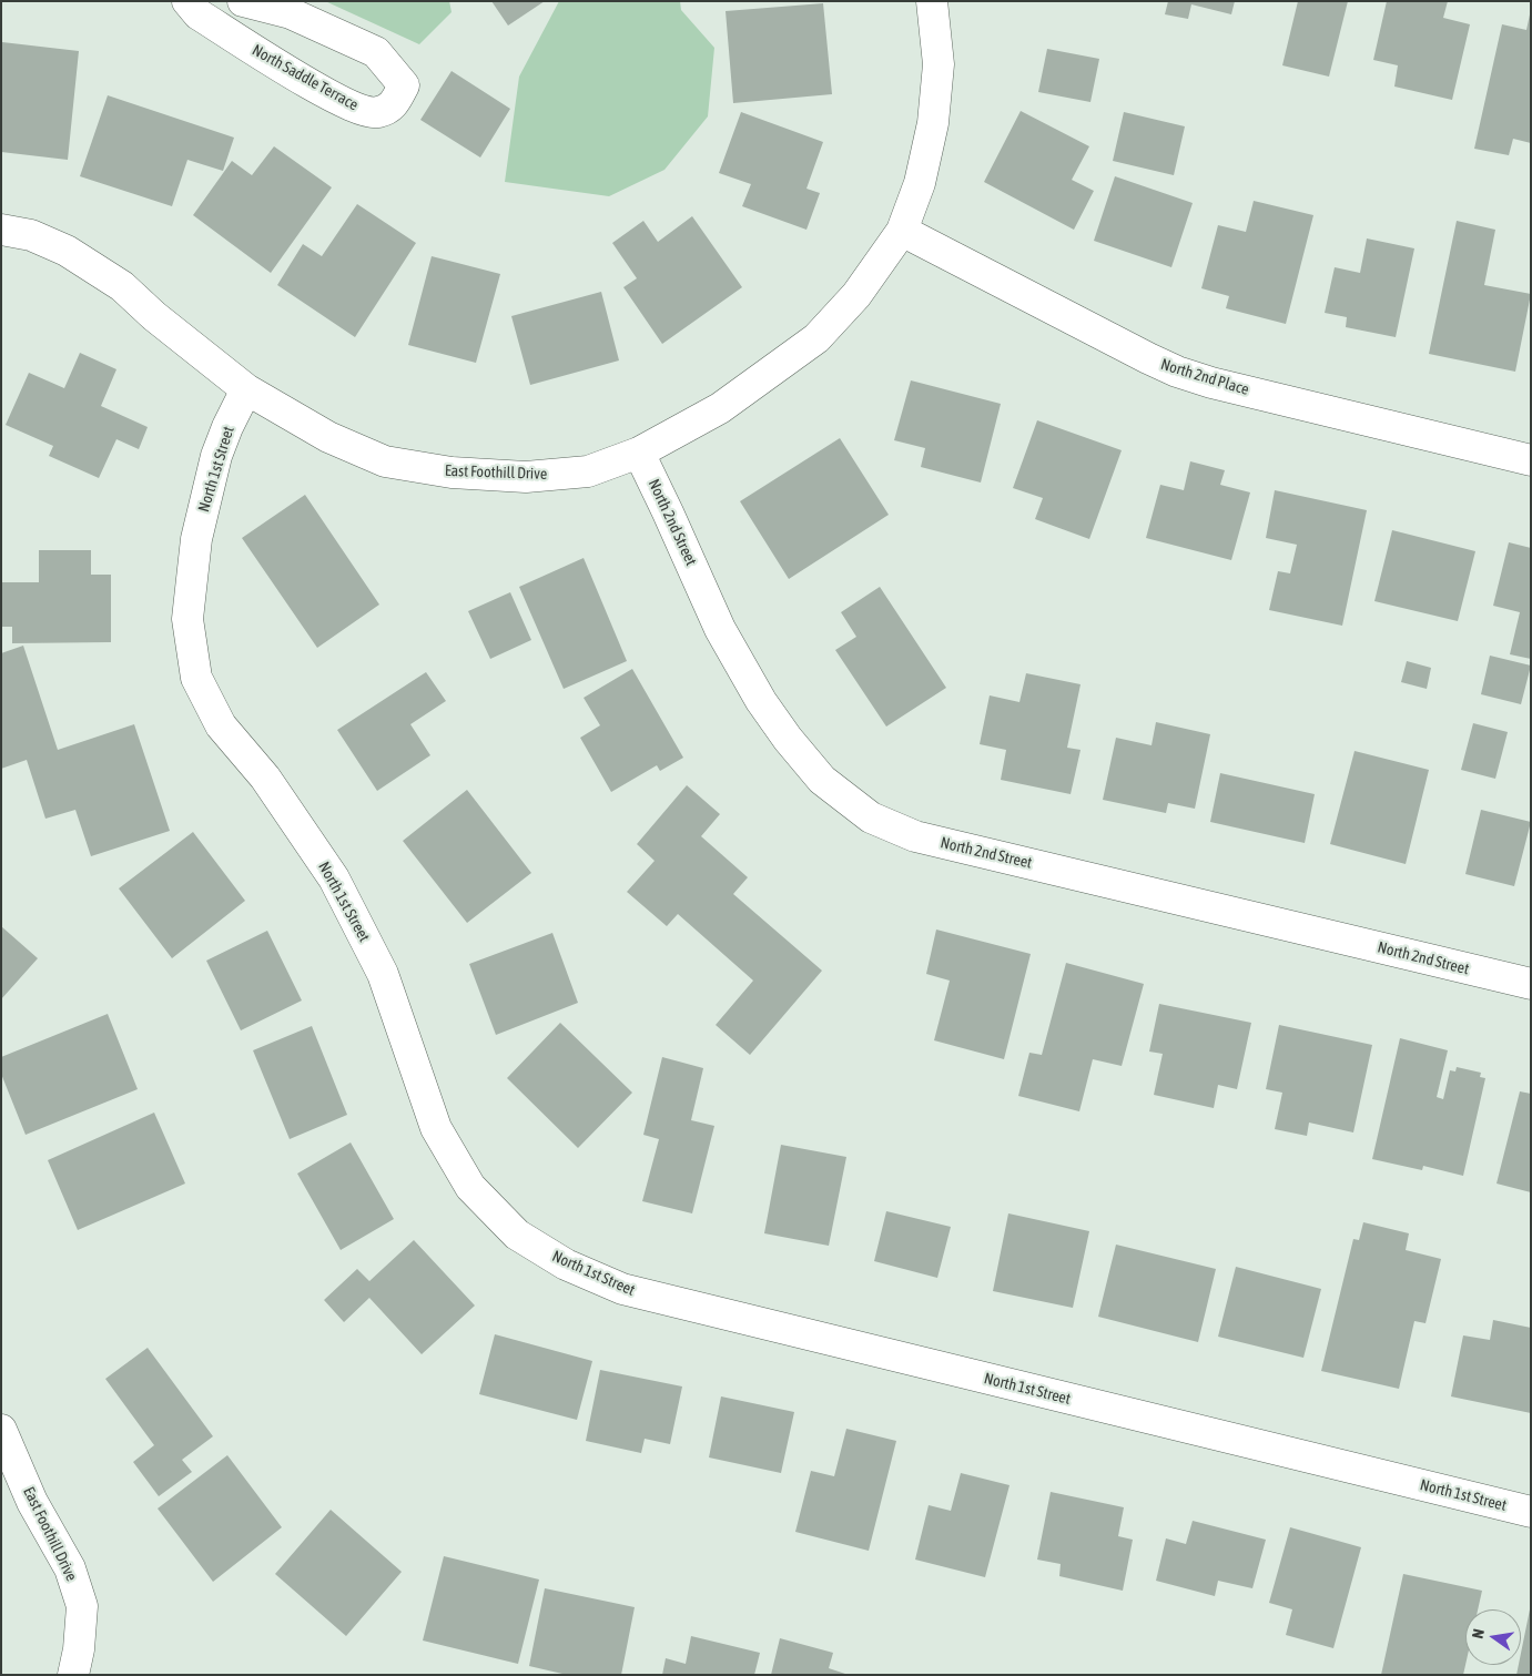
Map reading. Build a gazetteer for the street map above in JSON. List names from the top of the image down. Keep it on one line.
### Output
{"streets":{"street":["North Saddle Terrace","North 2nd Place","North 1st Street","East Foothill Drive","North 2nd Street"]},"crossings":[["North 2nd Place","East Foothill Drive"],["North 1st Street","East Foothill Drive"],["East Foothill Drive","North 2nd Street"]],"north":"left"}
